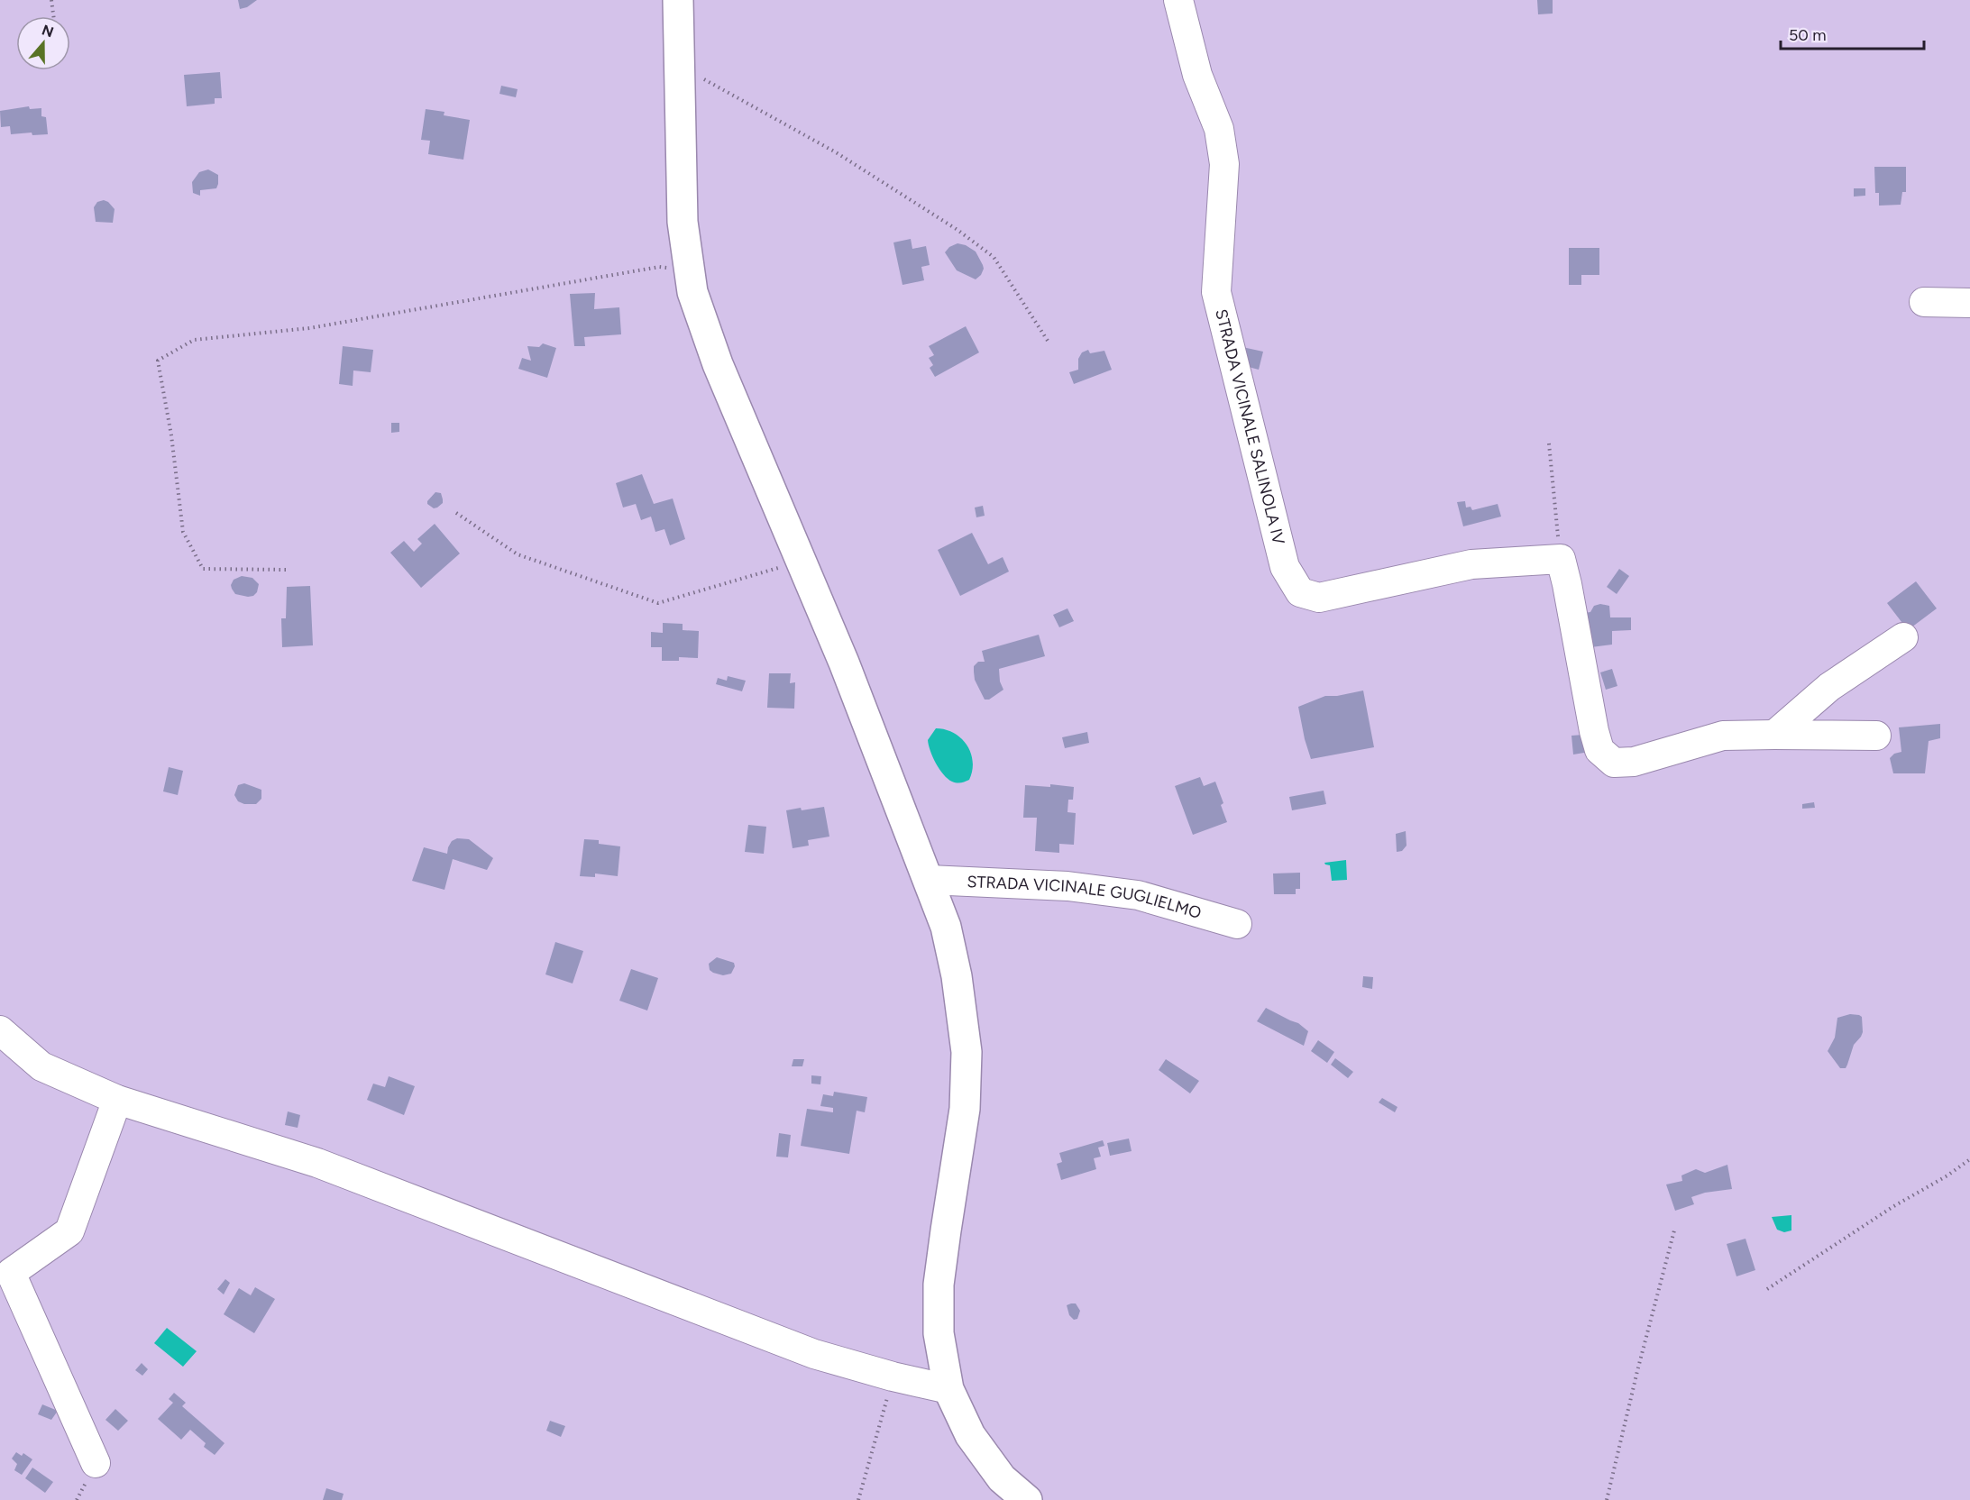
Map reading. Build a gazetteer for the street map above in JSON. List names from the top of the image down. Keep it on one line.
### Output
{"streets":{"street":["STRADA VICINALE SALINOLA IV","STRADA VICINALE GUGLIELMO"]},"scale_bar":"50 m","north":"top"}
